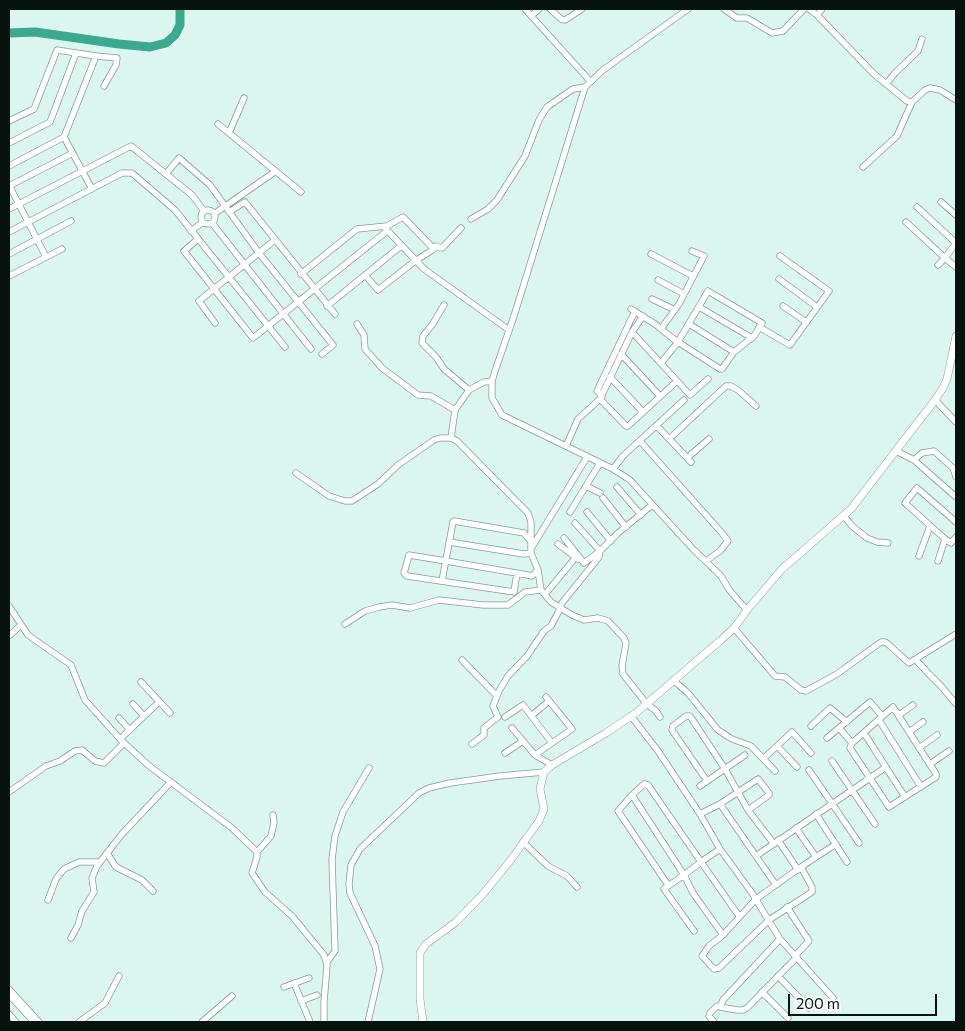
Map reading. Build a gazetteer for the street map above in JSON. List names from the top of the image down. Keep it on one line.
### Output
{"scale_bar":"200 m"}
